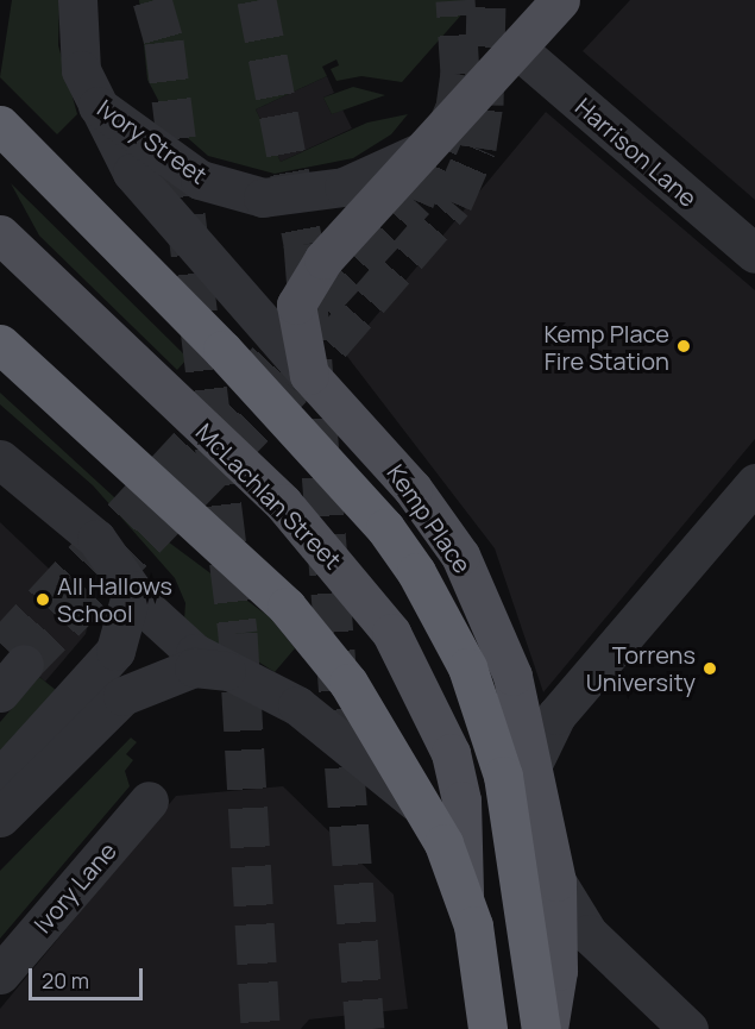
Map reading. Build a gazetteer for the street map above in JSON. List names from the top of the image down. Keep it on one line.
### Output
{"streets":{"highway":["Kemp Place"],"main road":["Ivory Street","McLachlan Street"],"street":["Harrison Lane","Ivory Lane"]},"crossings":[["Ivory Street","Harrison Lane"],["Ivory Street","Kemp Place"]],"places":["Kemp Place Fire Station","All Hallows School","Torrens University"],"scale_bar":"20 m"}
